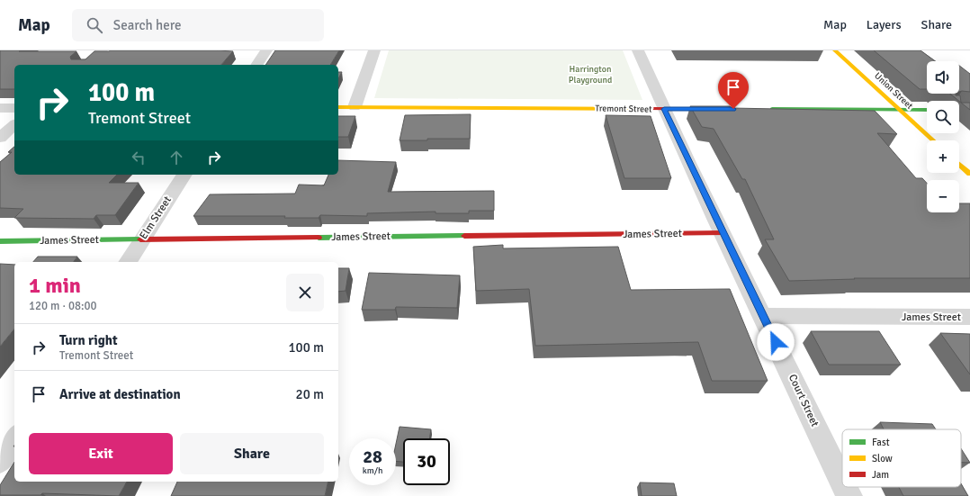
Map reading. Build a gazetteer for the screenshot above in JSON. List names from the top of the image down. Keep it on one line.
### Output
{"streets":{"street":["Union Street","Tremont Street","Elm Street","James Street","Court Street"]},"crossings":[["Tremont Street","Court Street"],["Elm Street","James Street"],["James Street","Court Street"]],"parks":["Harrington Playground"],"legend":["Fast","Slow","Jam"],"page":{"header":"Map","search":"Search here","nav":["Map","Layers","Share"],"map_buttons":["+","−"],"turn":["100 m","Tremont Street"],"heading":["1 min","120 m · 08:00"],"list":[{"name":"Turn right","note":"Tremont Street","value":"100 m"},{"name":"Arrive at destination","value":"20 m"}],"buttons":["Exit","Share"],"speed":"28 km/h","limit":"30"}}
